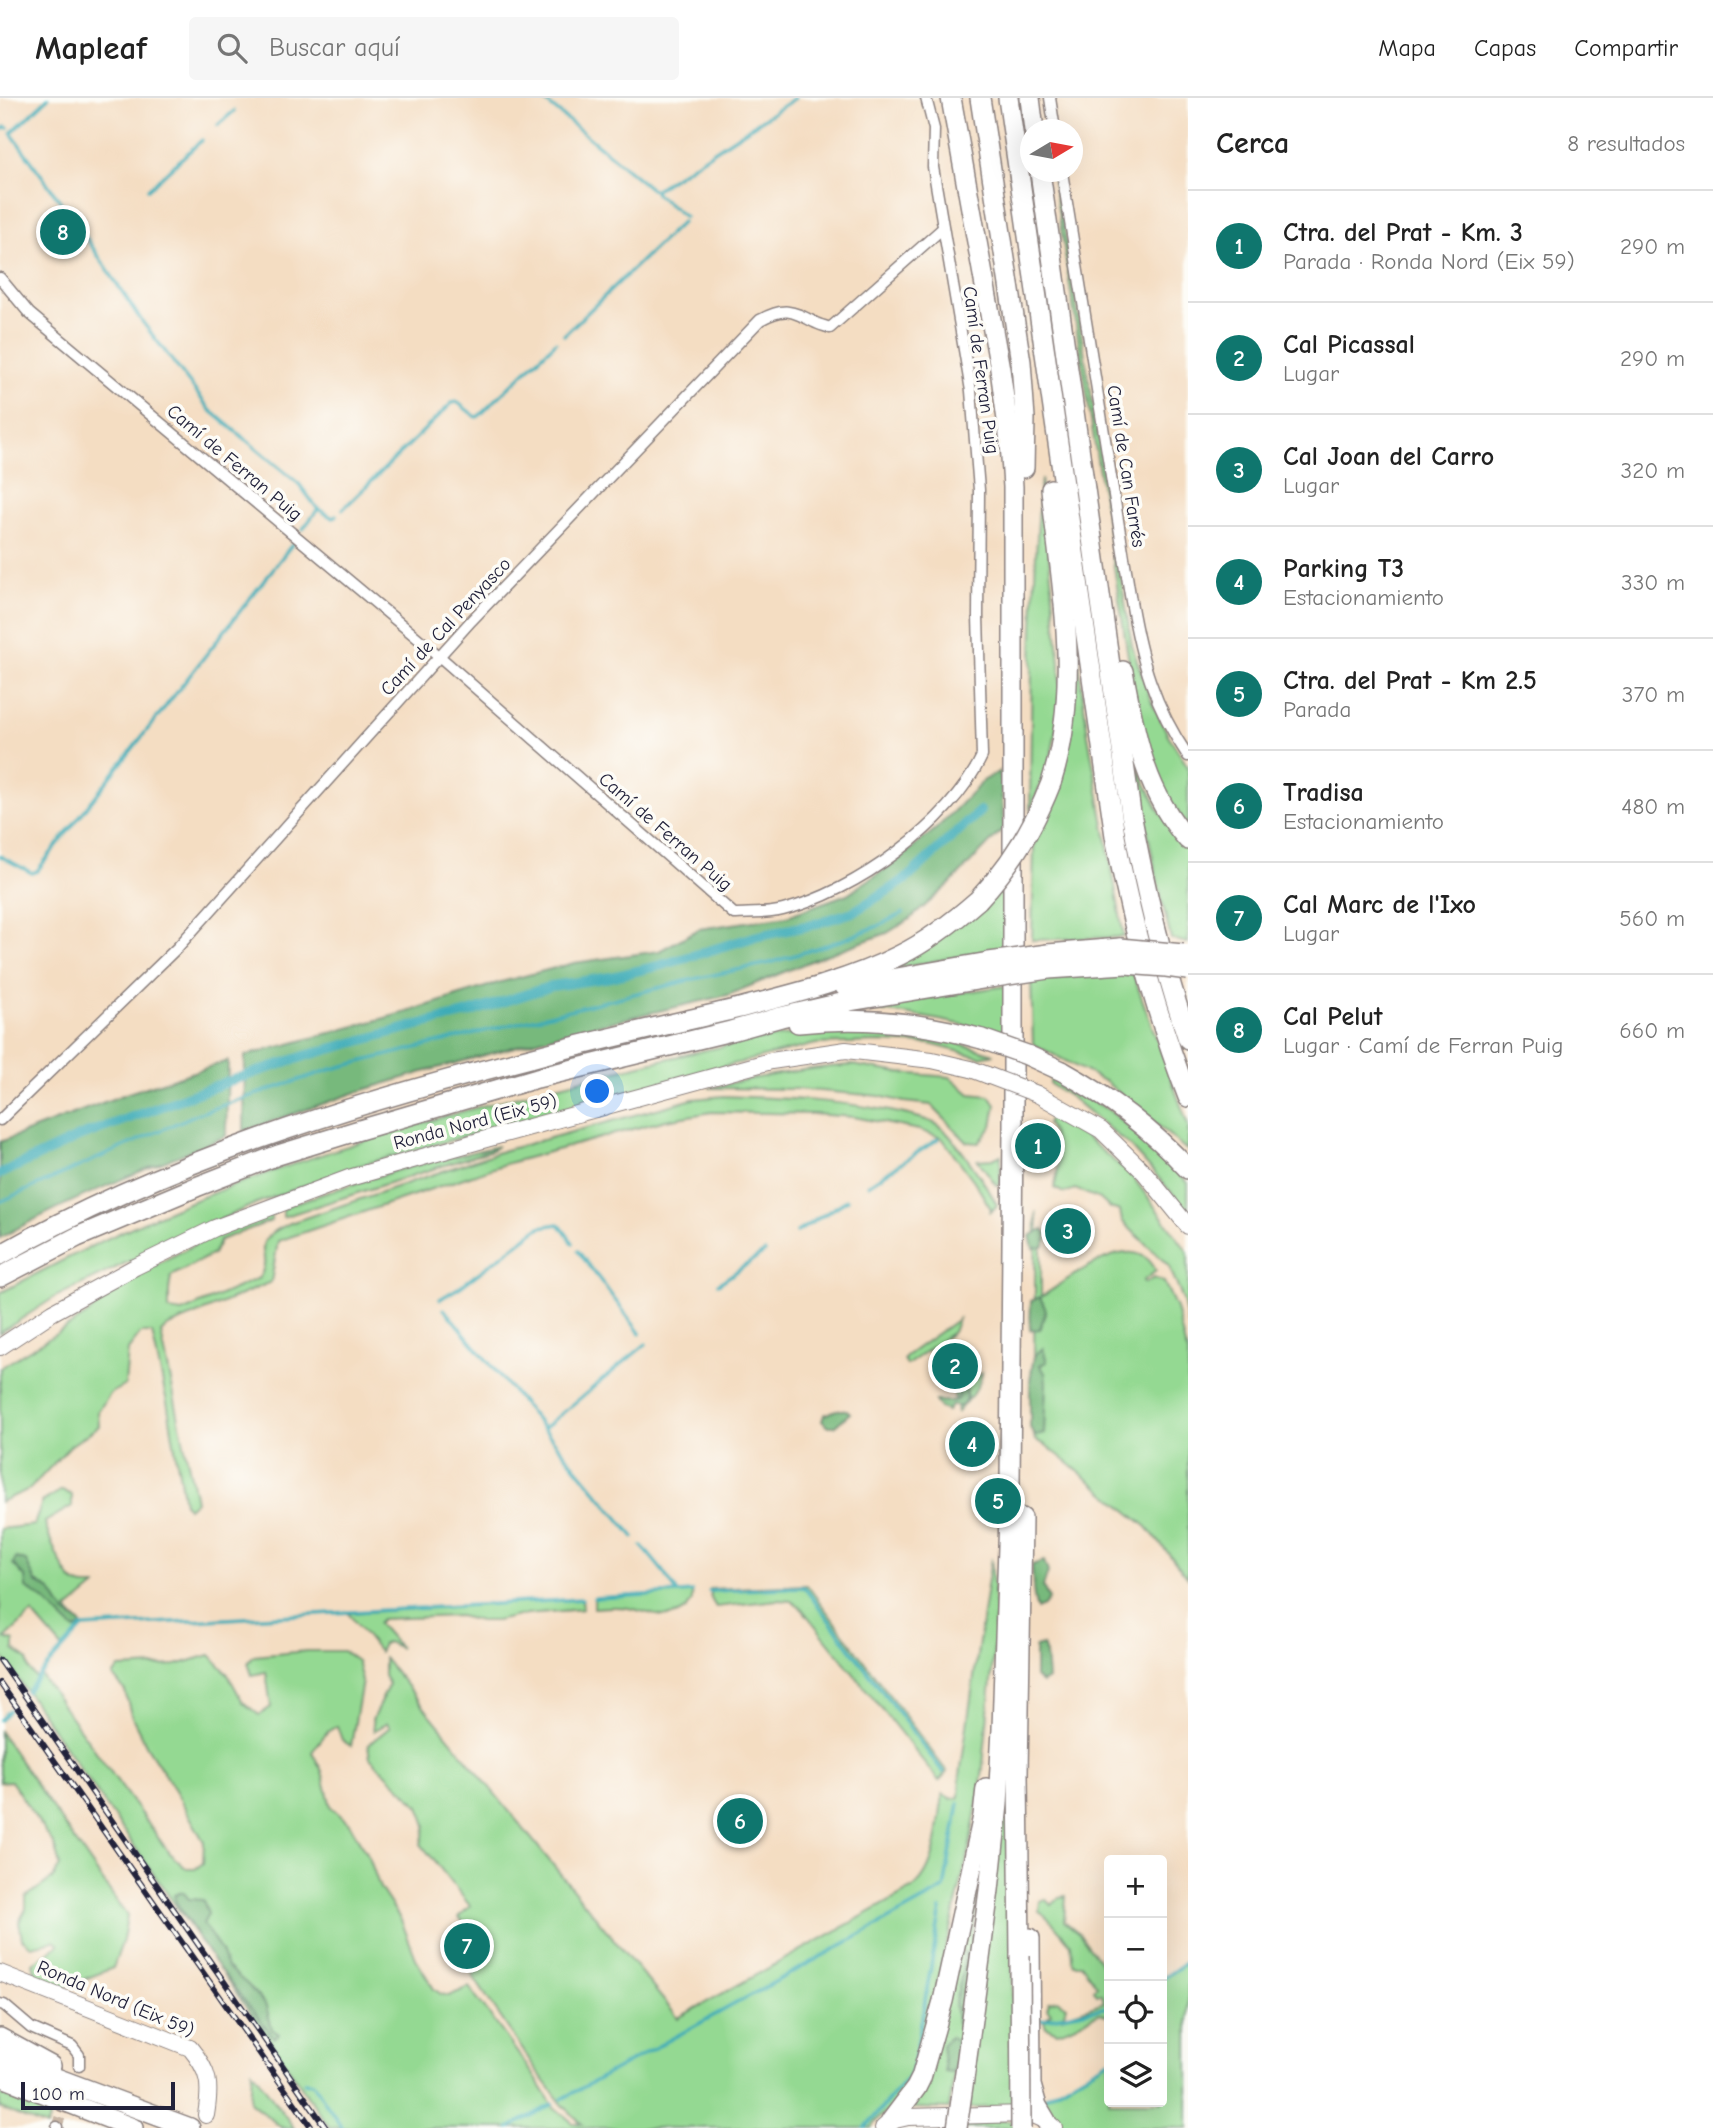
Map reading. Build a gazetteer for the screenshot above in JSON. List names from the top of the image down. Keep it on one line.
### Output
{"streets":{"main road":["Ronda Nord (Eix 59)"],"street":["Camí de Ferran Puig","Camí de Can Farrés","Camí de Cal Penyasco"]},"crossings":[["Camí de Ferran Puig","Camí de Cal Penyasco"]],"scale_bar":"100 m","north":"right","page":{"header":"Mapleaf","search":"Buscar aquí","nav":["Mapa","Capas","Compartir"],"heading":["Cerca","8 resultados"],"list":[{"mark":"1","name":"Ctra. del Prat - Km. 3","note":"Parada · Ronda Nord (Eix 59)","value":"290 m"},{"mark":"2","name":"Cal Picassal","note":"Lugar","value":"290 m"},{"mark":"3","name":"Cal Joan del Carro","note":"Lugar","value":"320 m"},{"mark":"4","name":"Parking T3","note":"Estacionamiento","value":"330 m"},{"mark":"5","name":"Ctra. del Prat - Km 2.5","note":"Parada","value":"370 m"},{"mark":"6","name":"Tradisa","note":"Estacionamiento","value":"480 m"},{"mark":"7","name":"Cal Marc de l'Ixo","note":"Lugar","value":"560 m"},{"mark":"8","name":"Cal Pelut","note":"Lugar · Camí de Ferran Puig","value":"660 m"}],"pins":["8","1","3","2","4","5","6","7"],"map_buttons":["+","−"],"scale":"100 m"}}
